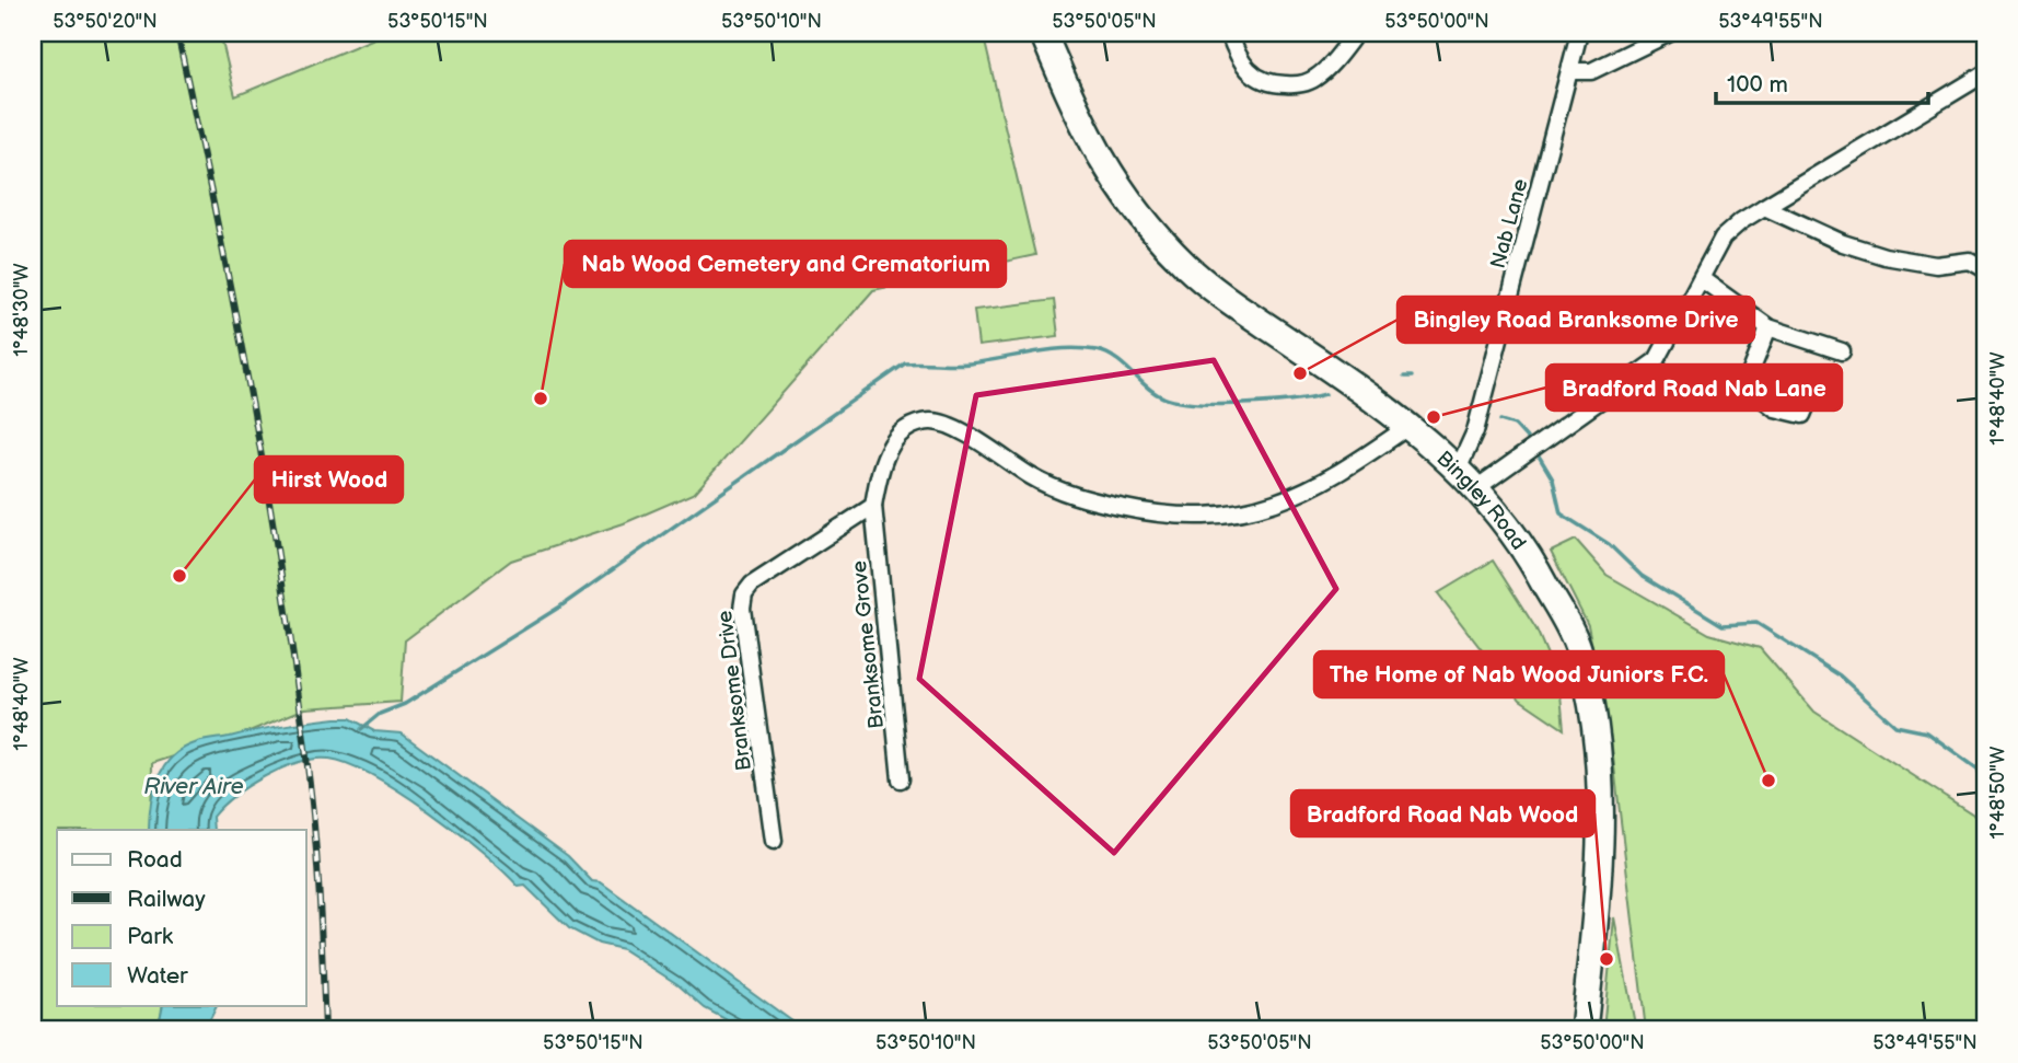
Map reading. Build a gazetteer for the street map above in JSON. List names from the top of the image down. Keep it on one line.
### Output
{"streets":{"highway":["Bingley Road"],"street":["Nab Lane","Branksome Grove","Branksome Drive"]},"crossings":[["Nab Lane","Bingley Road"],["Branksome Grove","Branksome Drive"]],"water":["River Aire"],"places":["Bingley Road Branksome Drive","Nab Wood Cemetery and Crematorium","Bradford Road Nab Lane","Hirst Wood","The Home of Nab Wood Juniors F.C.","Bradford Road Nab Wood"],"legend":["Road","Railway","Park","Water"],"scale_bar":"100 m","coordinates":["53°50'20\"N","53°50'15\"N","53°50'10\"N","53°50'05\"N","53°50'00\"N","53°49'55\"N","1°48'30\"W","1°48'40\"W","1°48'50\"W"]}
